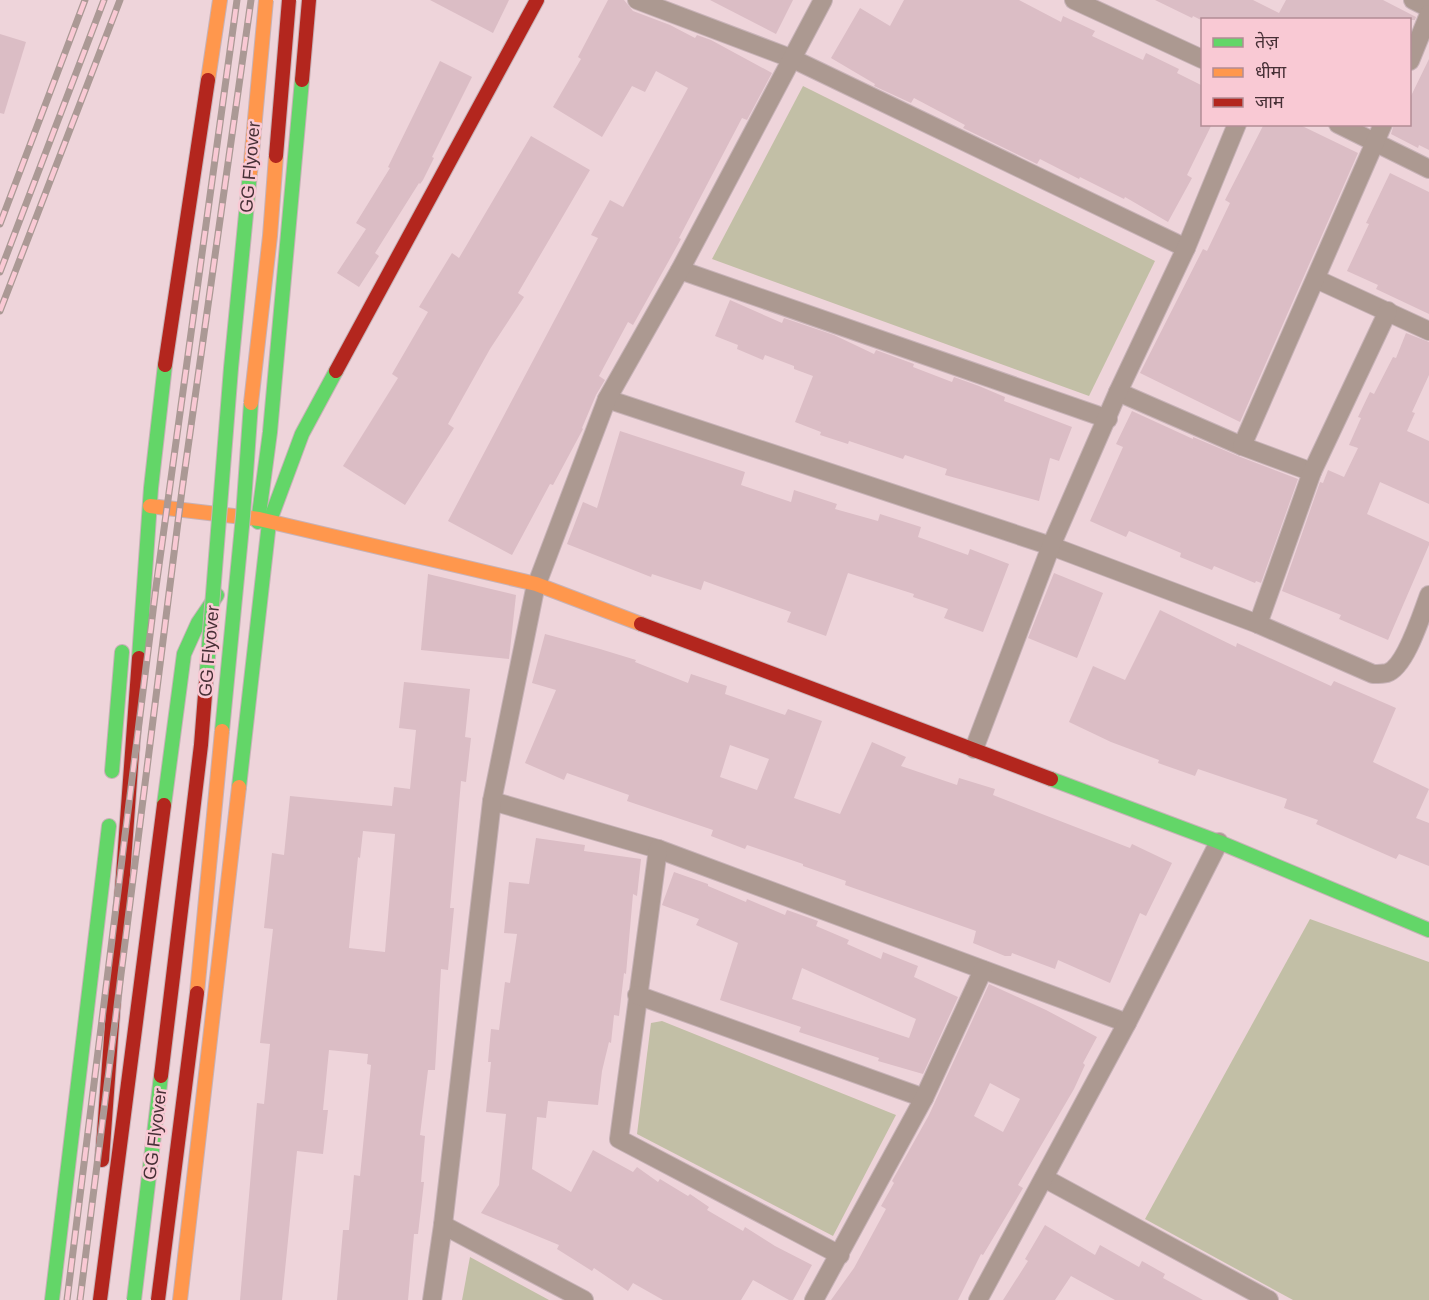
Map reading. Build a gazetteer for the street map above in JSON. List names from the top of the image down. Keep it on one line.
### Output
{"streets":{"main road":["GG Flyover"]},"legend":["तेज़","धीमा","जाम"]}
